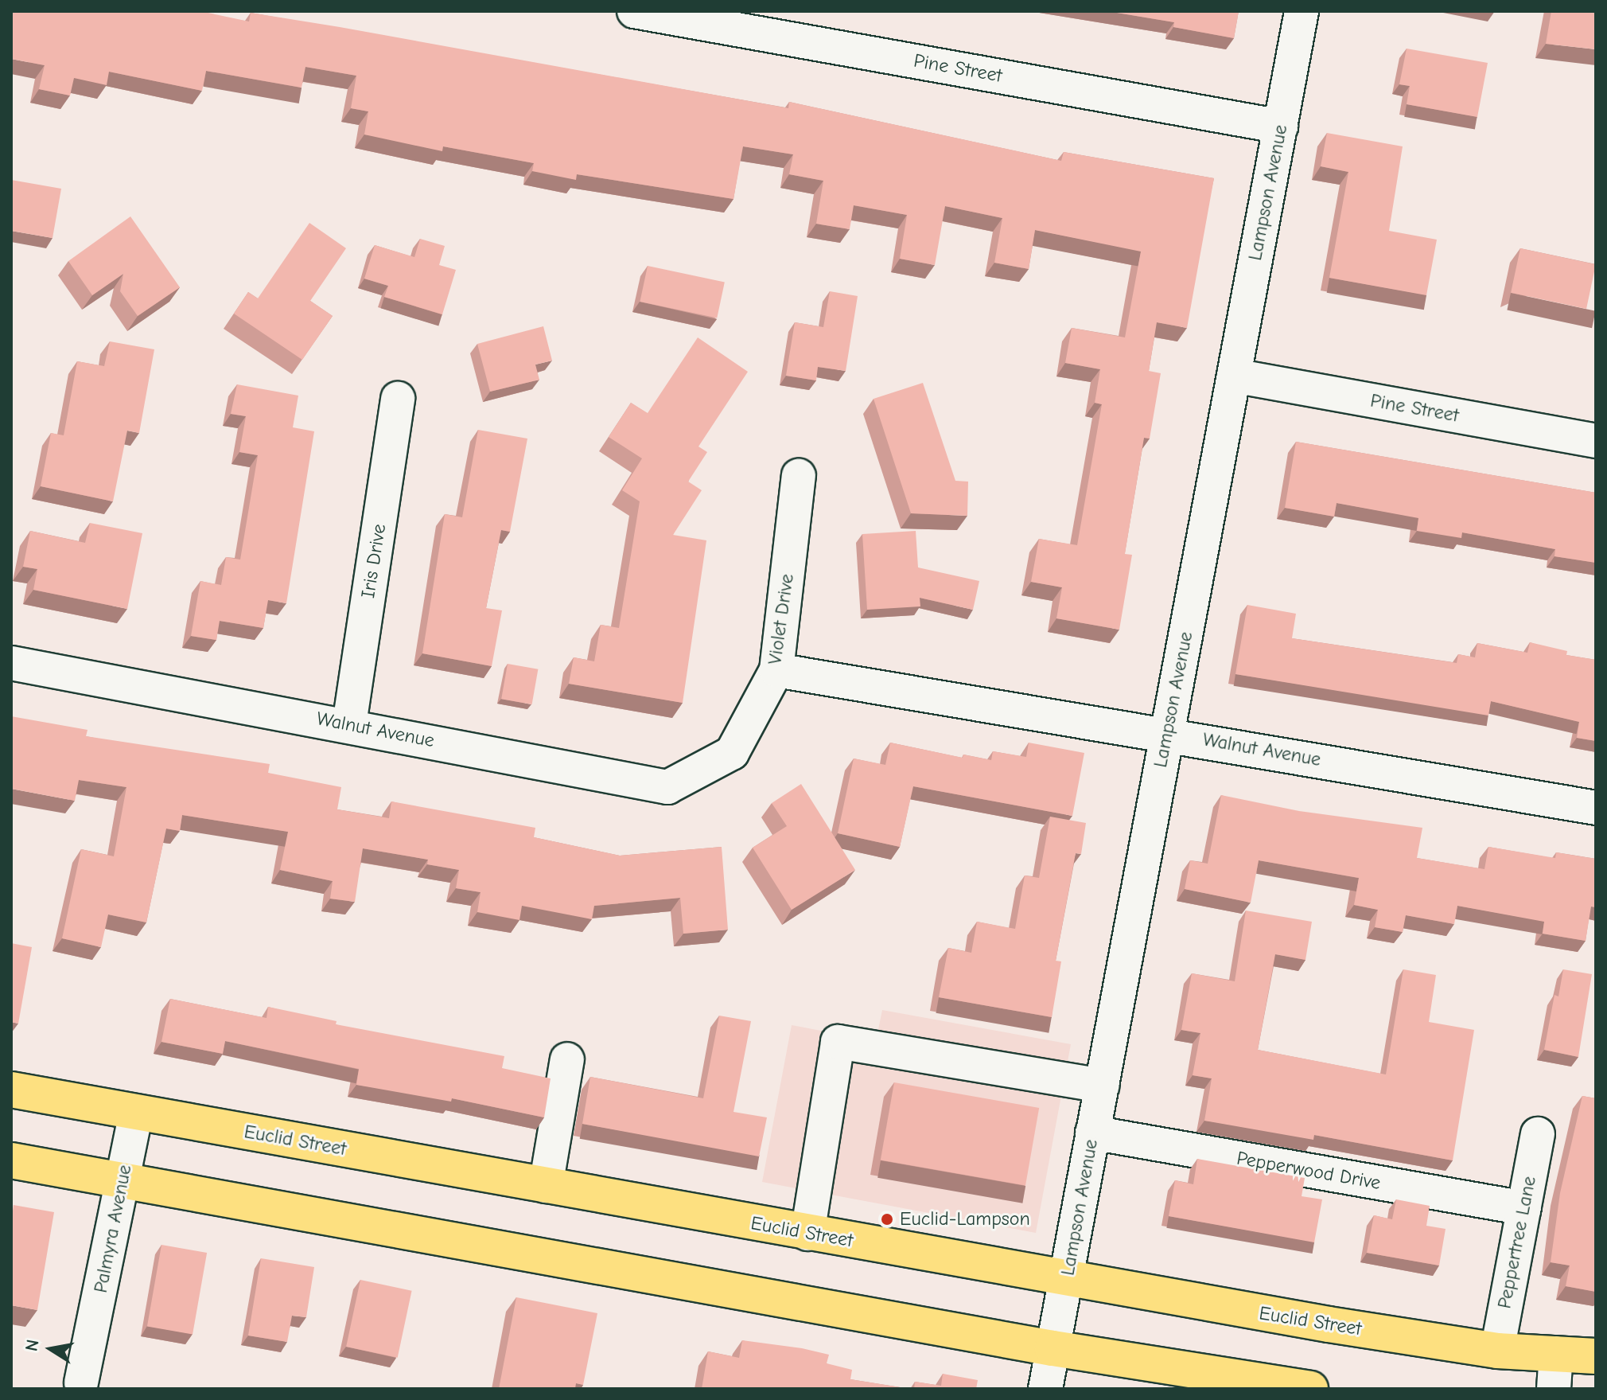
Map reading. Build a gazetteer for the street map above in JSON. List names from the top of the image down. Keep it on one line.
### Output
{"streets":{"main road":["Euclid Street"],"street":["Pine Street","Lampson Avenue","Iris Drive","Violet Drive","Walnut Avenue","Pepperwood Drive","Palmyra Avenue","Peppertree Lane"]},"crossings":[["Pine Street","Lampson Avenue"],["Lampson Avenue","Walnut Avenue"],["Lampson Avenue","Euclid Street"],["Lampson Avenue","Pepperwood Drive"],["Iris Drive","Walnut Avenue"],["Violet Drive","Walnut Avenue"],["Euclid Street","Palmyra Avenue"],["Euclid Street","Peppertree Lane"],["Pepperwood Drive","Peppertree Lane"]],"places":["Euclid-Lampson"],"north":"left"}
